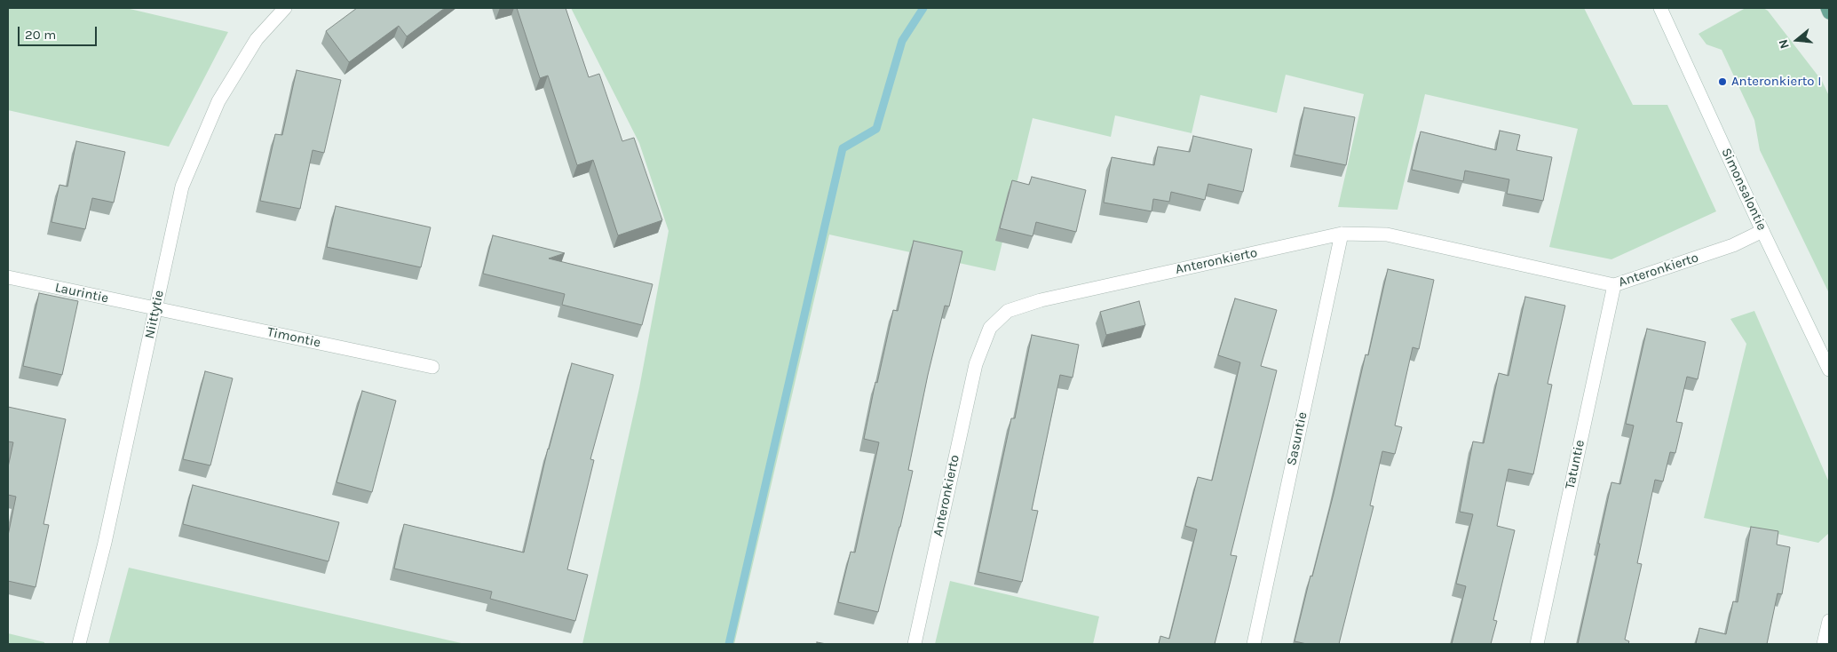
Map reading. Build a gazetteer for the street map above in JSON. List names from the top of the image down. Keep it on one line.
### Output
{"streets":{"street":["Simonsalontie","Anteronkierto","Laurintie","Niittytie","Timontie","Sasuntie","Tatuntie"]},"crossings":[["Simonsalontie","Anteronkierto"],["Anteronkierto","Sasuntie"],["Anteronkierto","Tatuntie"],["Laurintie","Niittytie"],["Laurintie","Timontie"],["Niittytie","Timontie"]],"places":["Anteronkierto I"],"scale_bar":"20 m","north":"left"}
